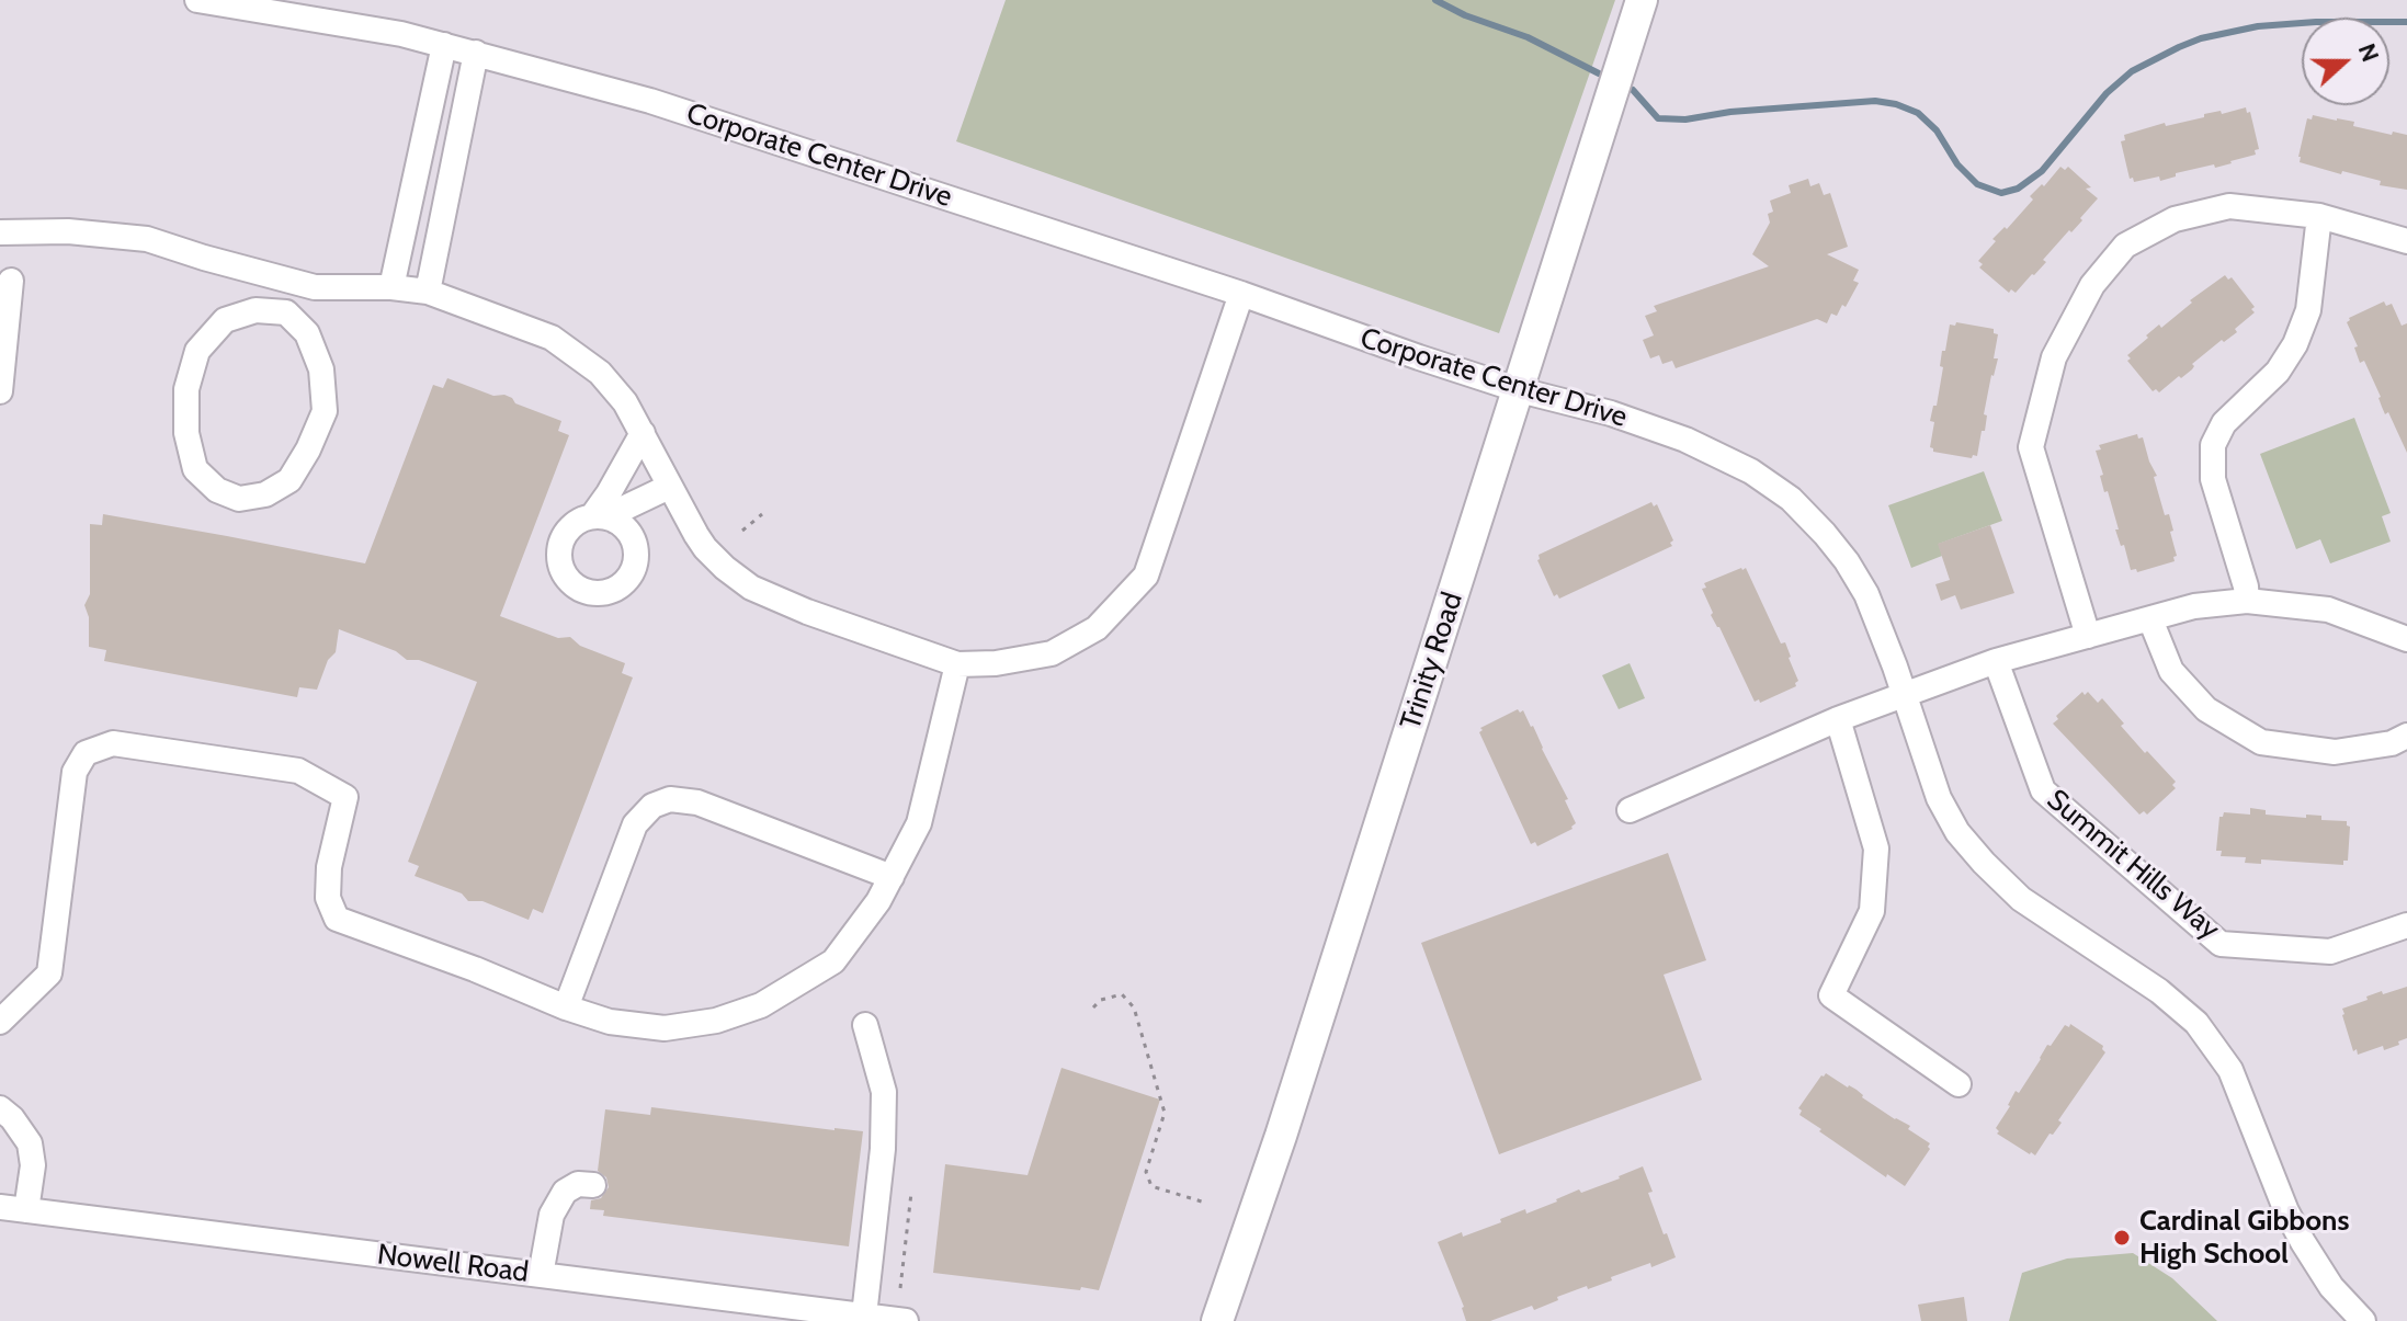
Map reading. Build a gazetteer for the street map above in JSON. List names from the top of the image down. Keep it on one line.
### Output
{"streets":{"main road":["Trinity Road"],"street":["Corporate Center Drive","Summit Hills Way","Nowell Road"]},"crossings":[["Corporate Center Drive","Trinity Road"]],"places":["Cardinal Gibbons High School"],"north":"right"}
